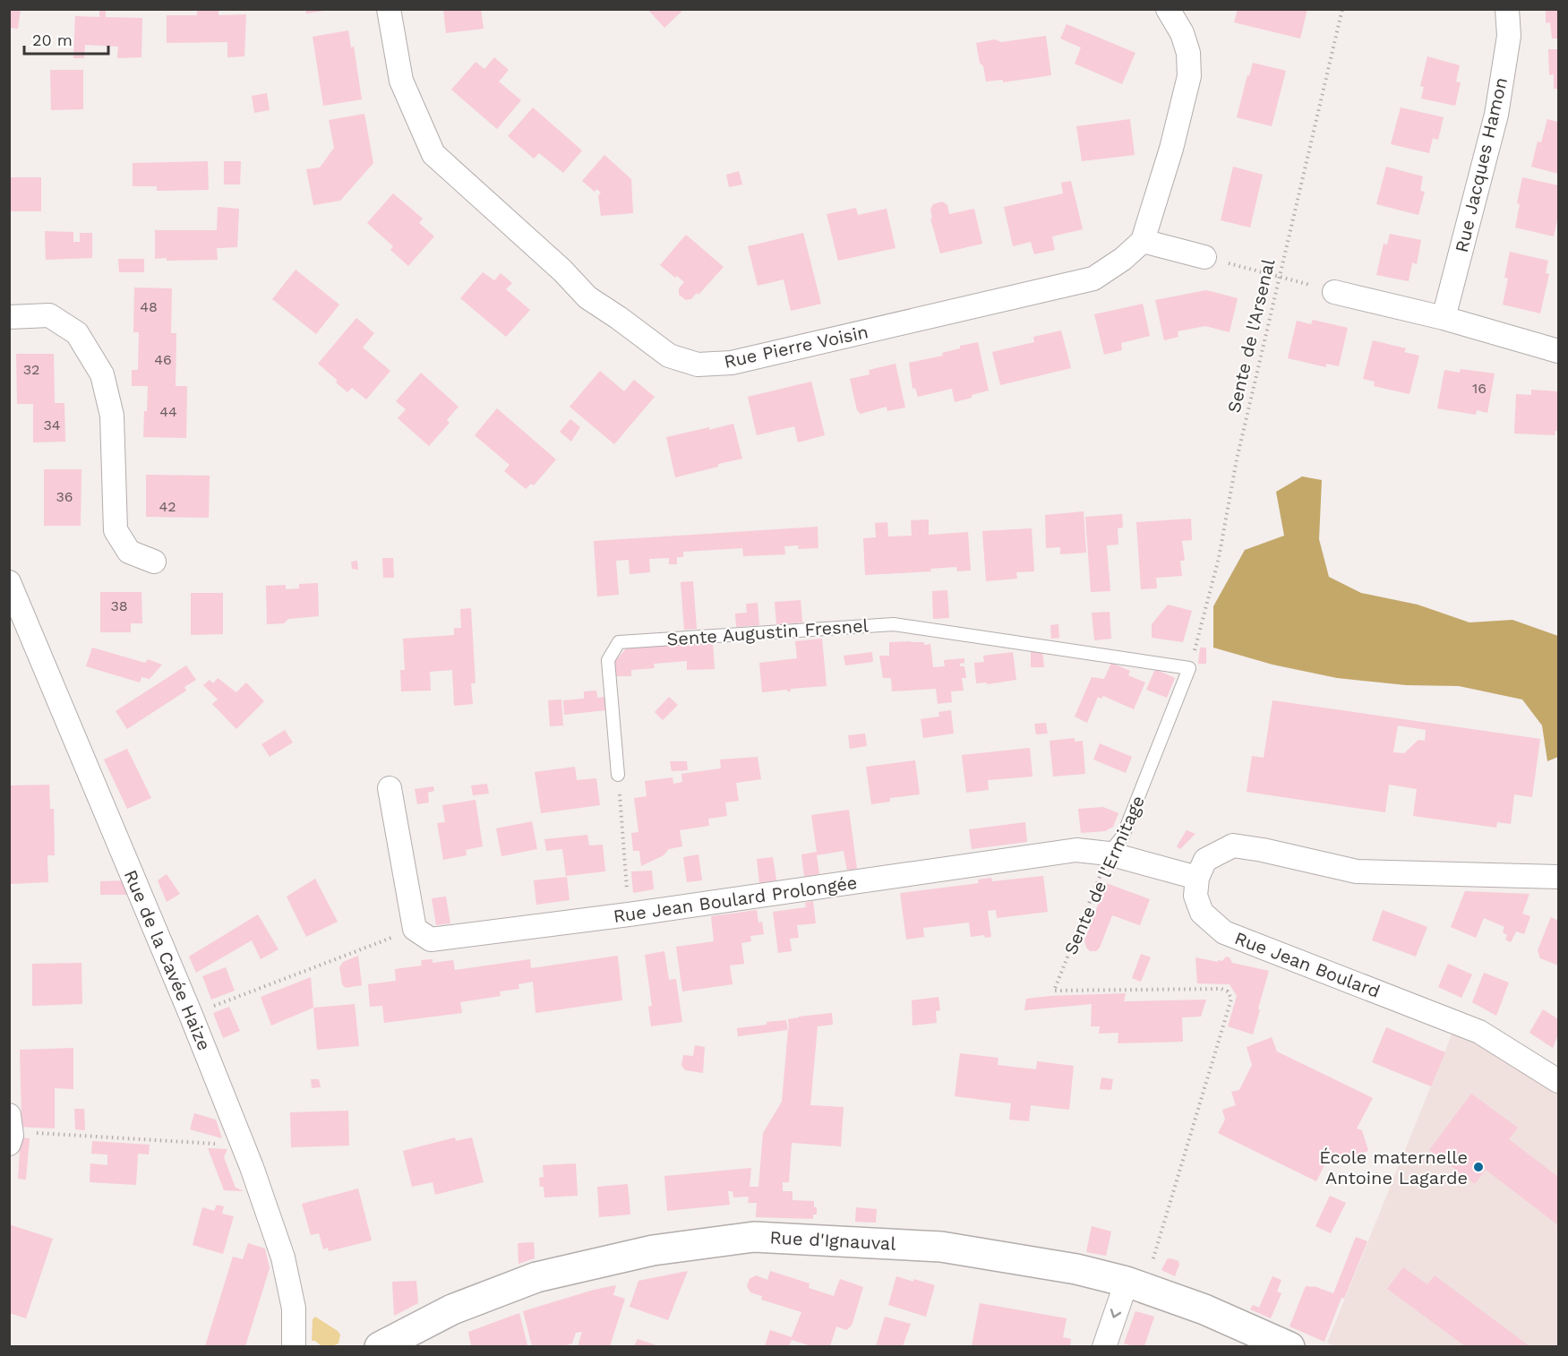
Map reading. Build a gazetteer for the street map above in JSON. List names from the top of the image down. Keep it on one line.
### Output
{"streets":{"street":["Rue Jacques Hamon","Rue Pierre Voisin","Rue Jean Boulard Prolongée","Rue de la Cavée Haize","Rue Jean Boulard","Rue d'Ignauval"],"lane":["Sente Augustin Fresnel","Sente de l'Ermitage"],"path":["Sente de l'Arsenal"]},"crossings":[["Sente de l'Arsenal","Sente Augustin Fresnel"],["Sente de l'Arsenal","Sente de l'Ermitage"],["Sente Augustin Fresnel","Sente de l'Ermitage"],["Sente de l'Ermitage","Rue Jean Boulard Prolongée"],["Sente de l'Ermitage","Rue d'Ignauval"],["Rue Jean Boulard Prolongée","Rue Jean Boulard"]],"places":["École maternelle Antoine Lagarde"],"house_numbers":["48","46","32","16","44","34","36","42","38"],"scale_bar":"20 m"}
